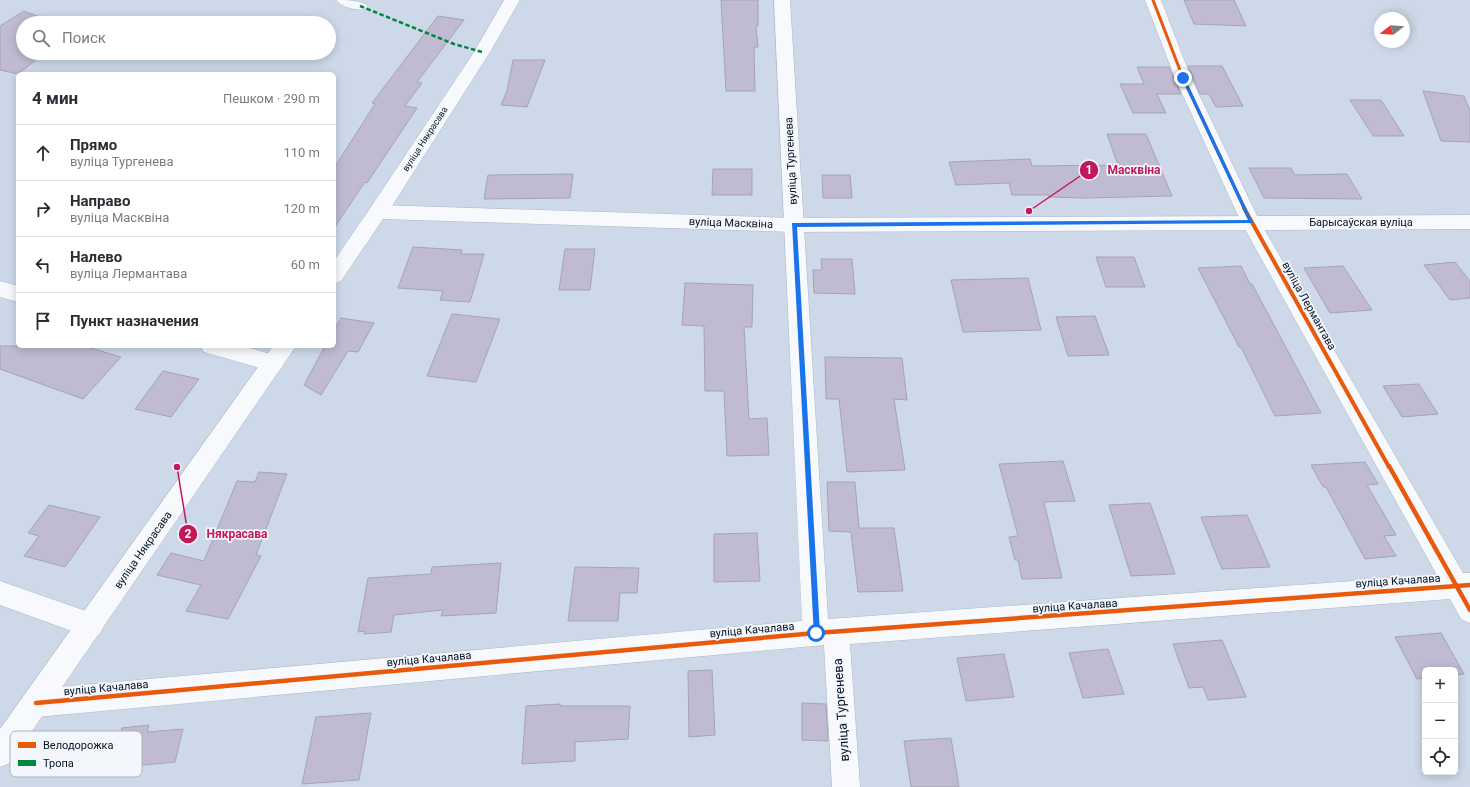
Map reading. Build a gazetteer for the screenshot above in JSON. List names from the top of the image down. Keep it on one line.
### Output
{"streets":{"street":["вуліца Някрасава","вуліца Тургенева","Барысаўская вуліца","вуліца Масквіна","вуліца Лермантава","вуліца Качалава"]},"crossings":[["вуліца Някрасава","вуліца Масквіна"],["вуліца Някрасава","вуліца Качалава"],["вуліца Тургенева","вуліца Масквіна"],["вуліца Тургенева","вуліца Качалава"],["Барысаўская вуліца","вуліца Масквіна"],["Барысаўская вуліца","вуліца Лермантава"],["вуліца Масквіна","вуліца Лермантава"],["вуліца Лермантава","вуліца Качалава"]],"places":["Масквіна","Някрасава"],"legend":["Велодорожка","Тропа"],"north":"left","page":{"search":"Поиск","heading":["4 мин","Пешком · 290 m"],"list":[["Прямо","вуліца Тургенева","110 m"],["Направо","вуліца Масквіна","120 m"],["Налево","вуліца Лермантава","60 m"],"Пункт назначения"],"map_buttons":["+","−"]}}
